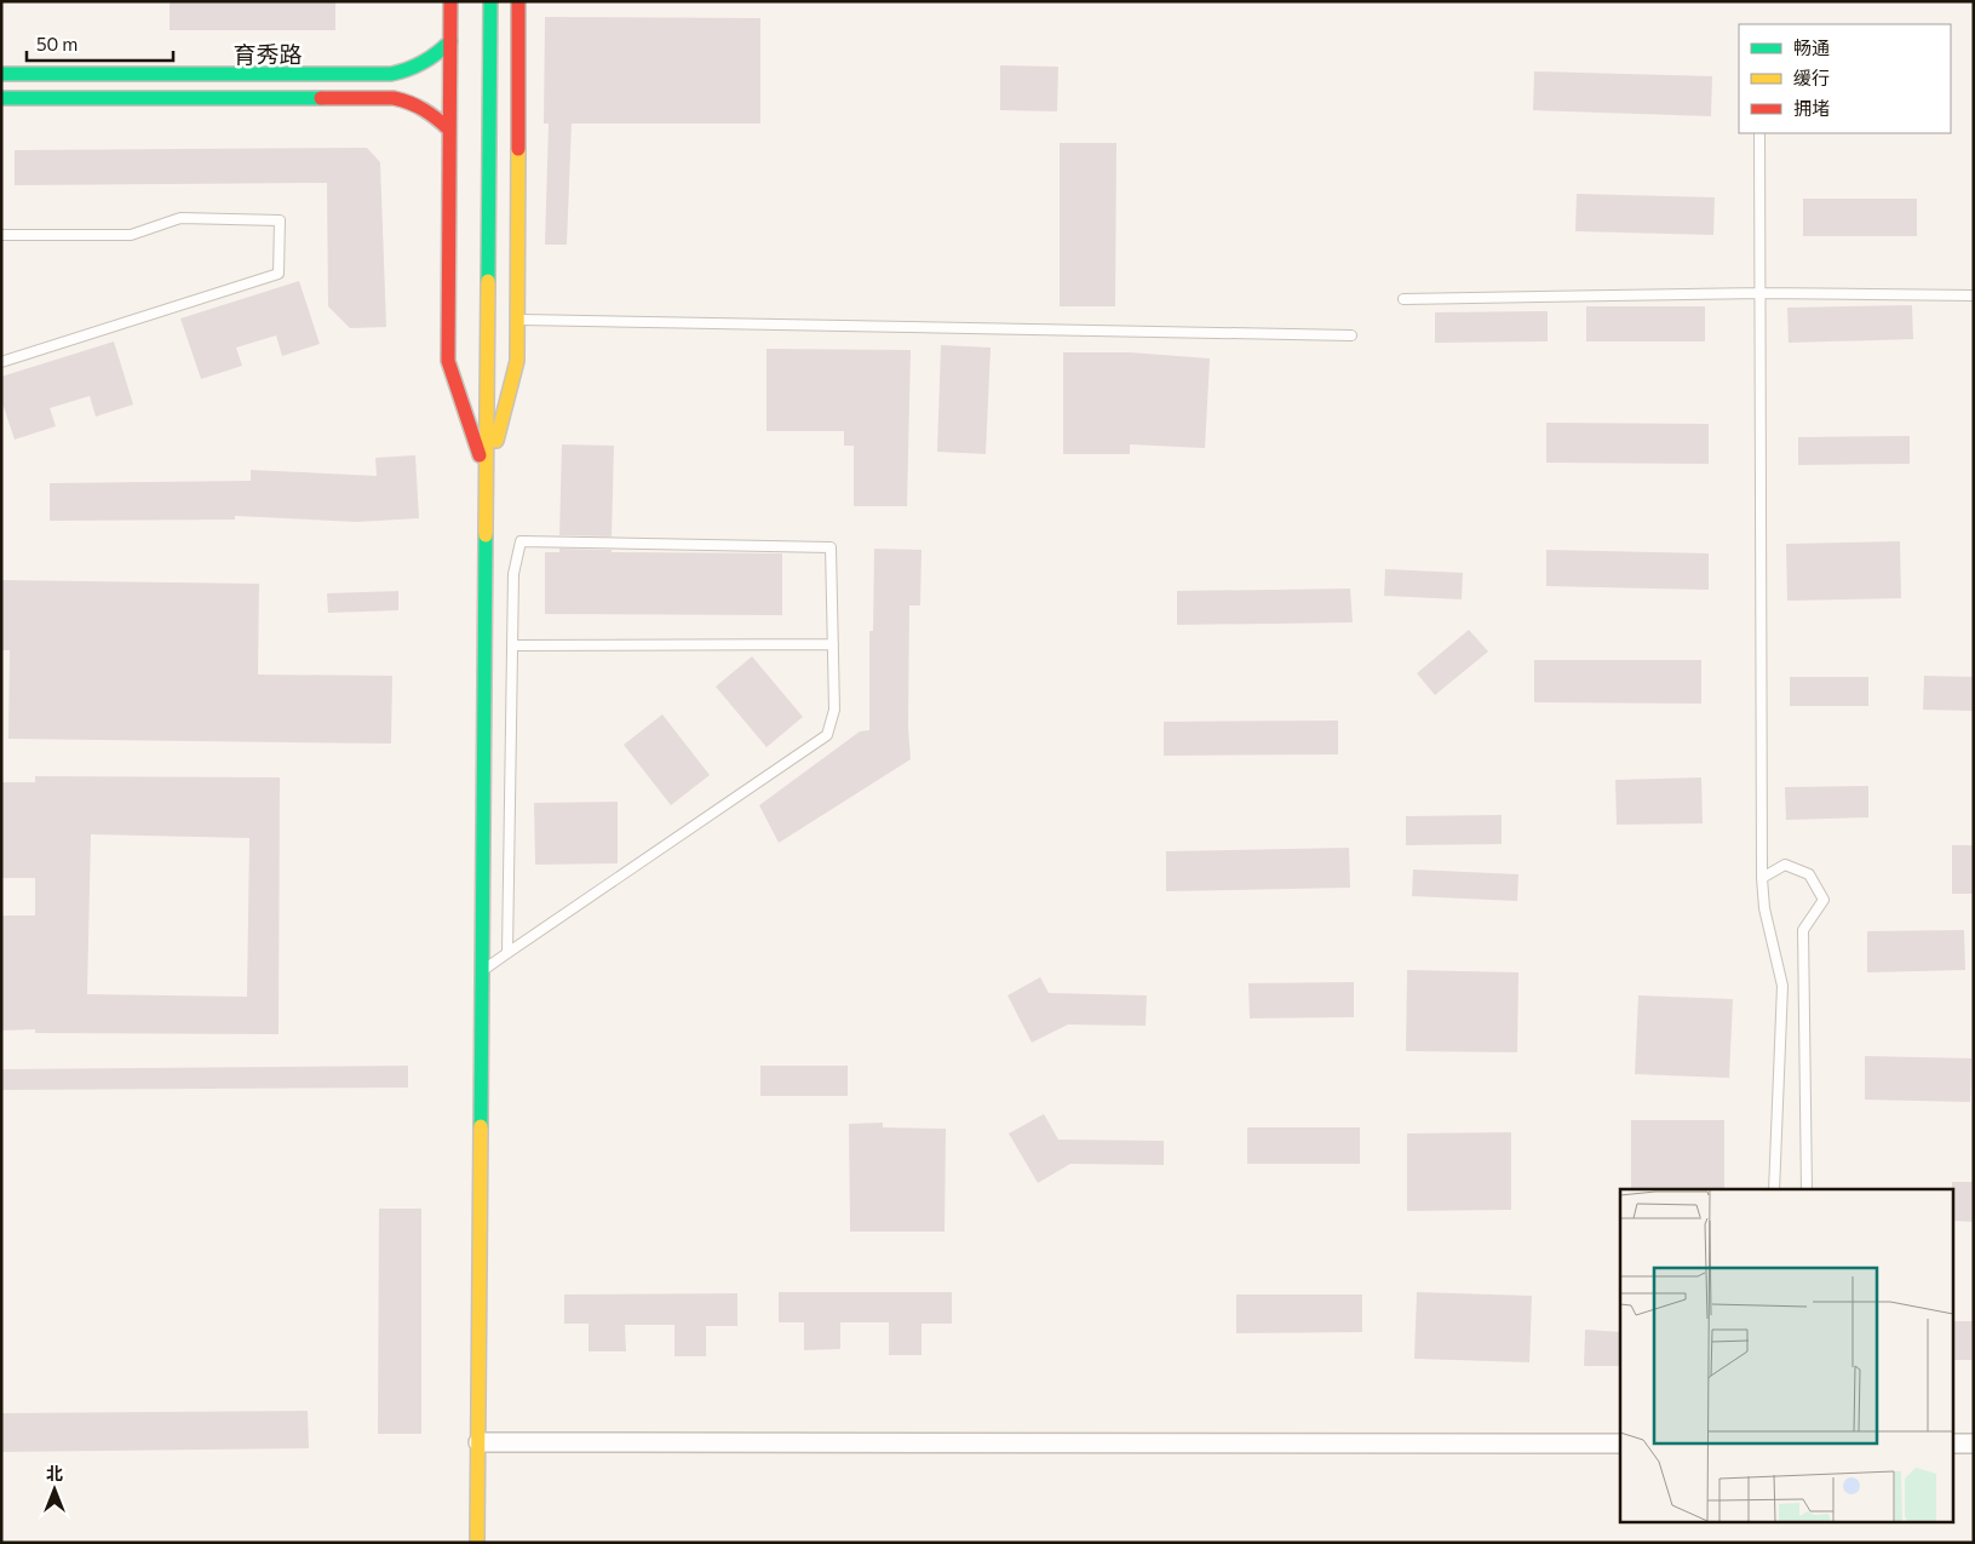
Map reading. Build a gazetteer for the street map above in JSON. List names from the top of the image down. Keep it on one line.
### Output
{"streets":{"street":["育秀路"]},"legend":["畅通","缓行","拥堵"],"scale_bar":"50 m","north":"top"}
